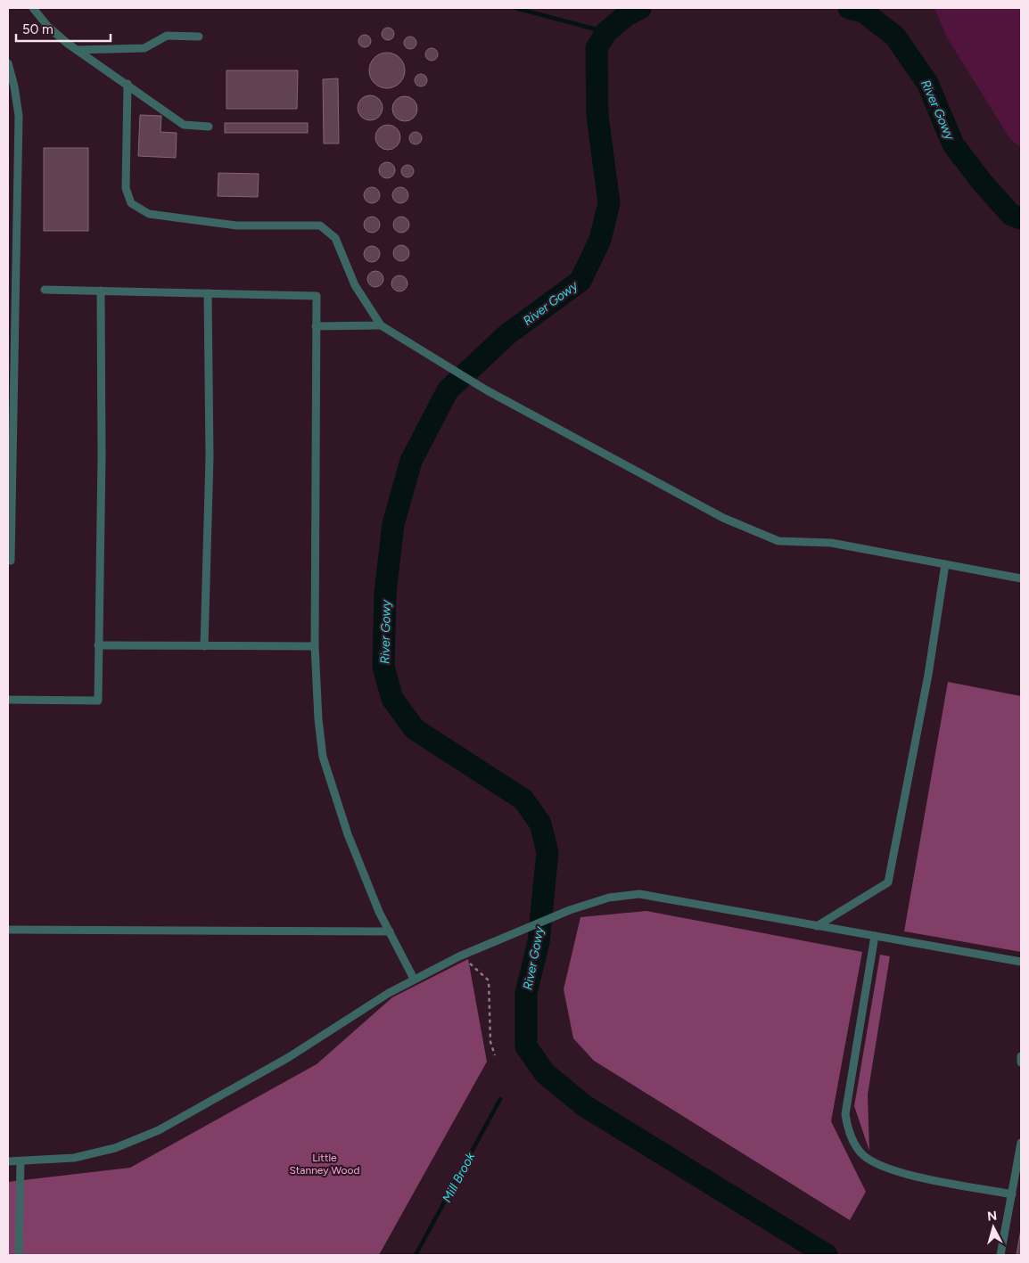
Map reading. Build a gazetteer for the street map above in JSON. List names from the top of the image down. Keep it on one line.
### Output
{"water":["River Gowy","Mill Brook"],"parks":["Little Stanney Wood"],"scale_bar":"50 m","north":"top"}
